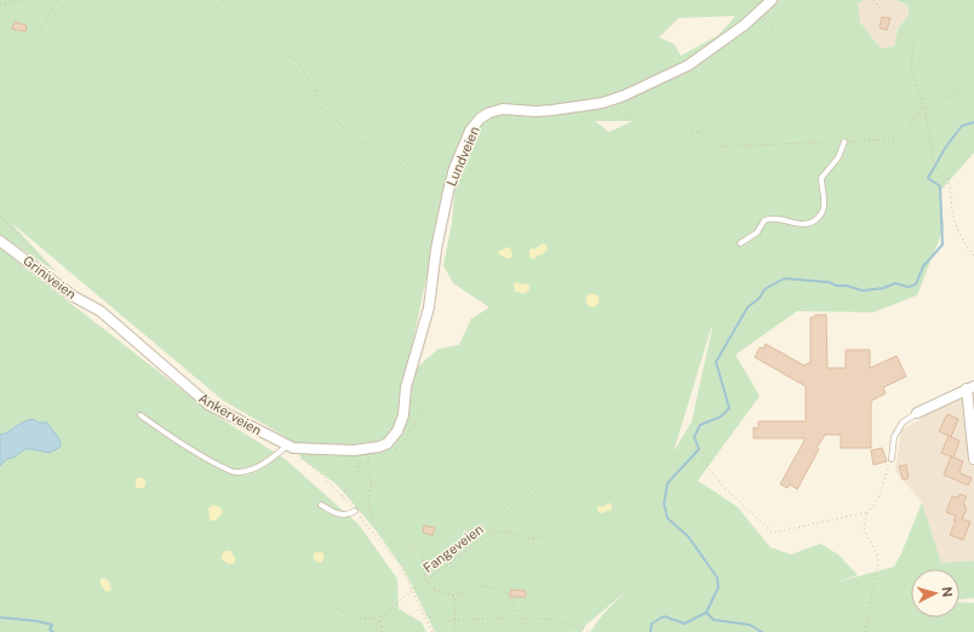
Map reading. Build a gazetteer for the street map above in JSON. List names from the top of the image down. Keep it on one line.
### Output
{"streets":{"street":["Lundveien","Griniveien","Ankerveien"],"path":["Fangeveien"]},"crossings":[["Griniveien","Ankerveien"]],"north":"right"}
